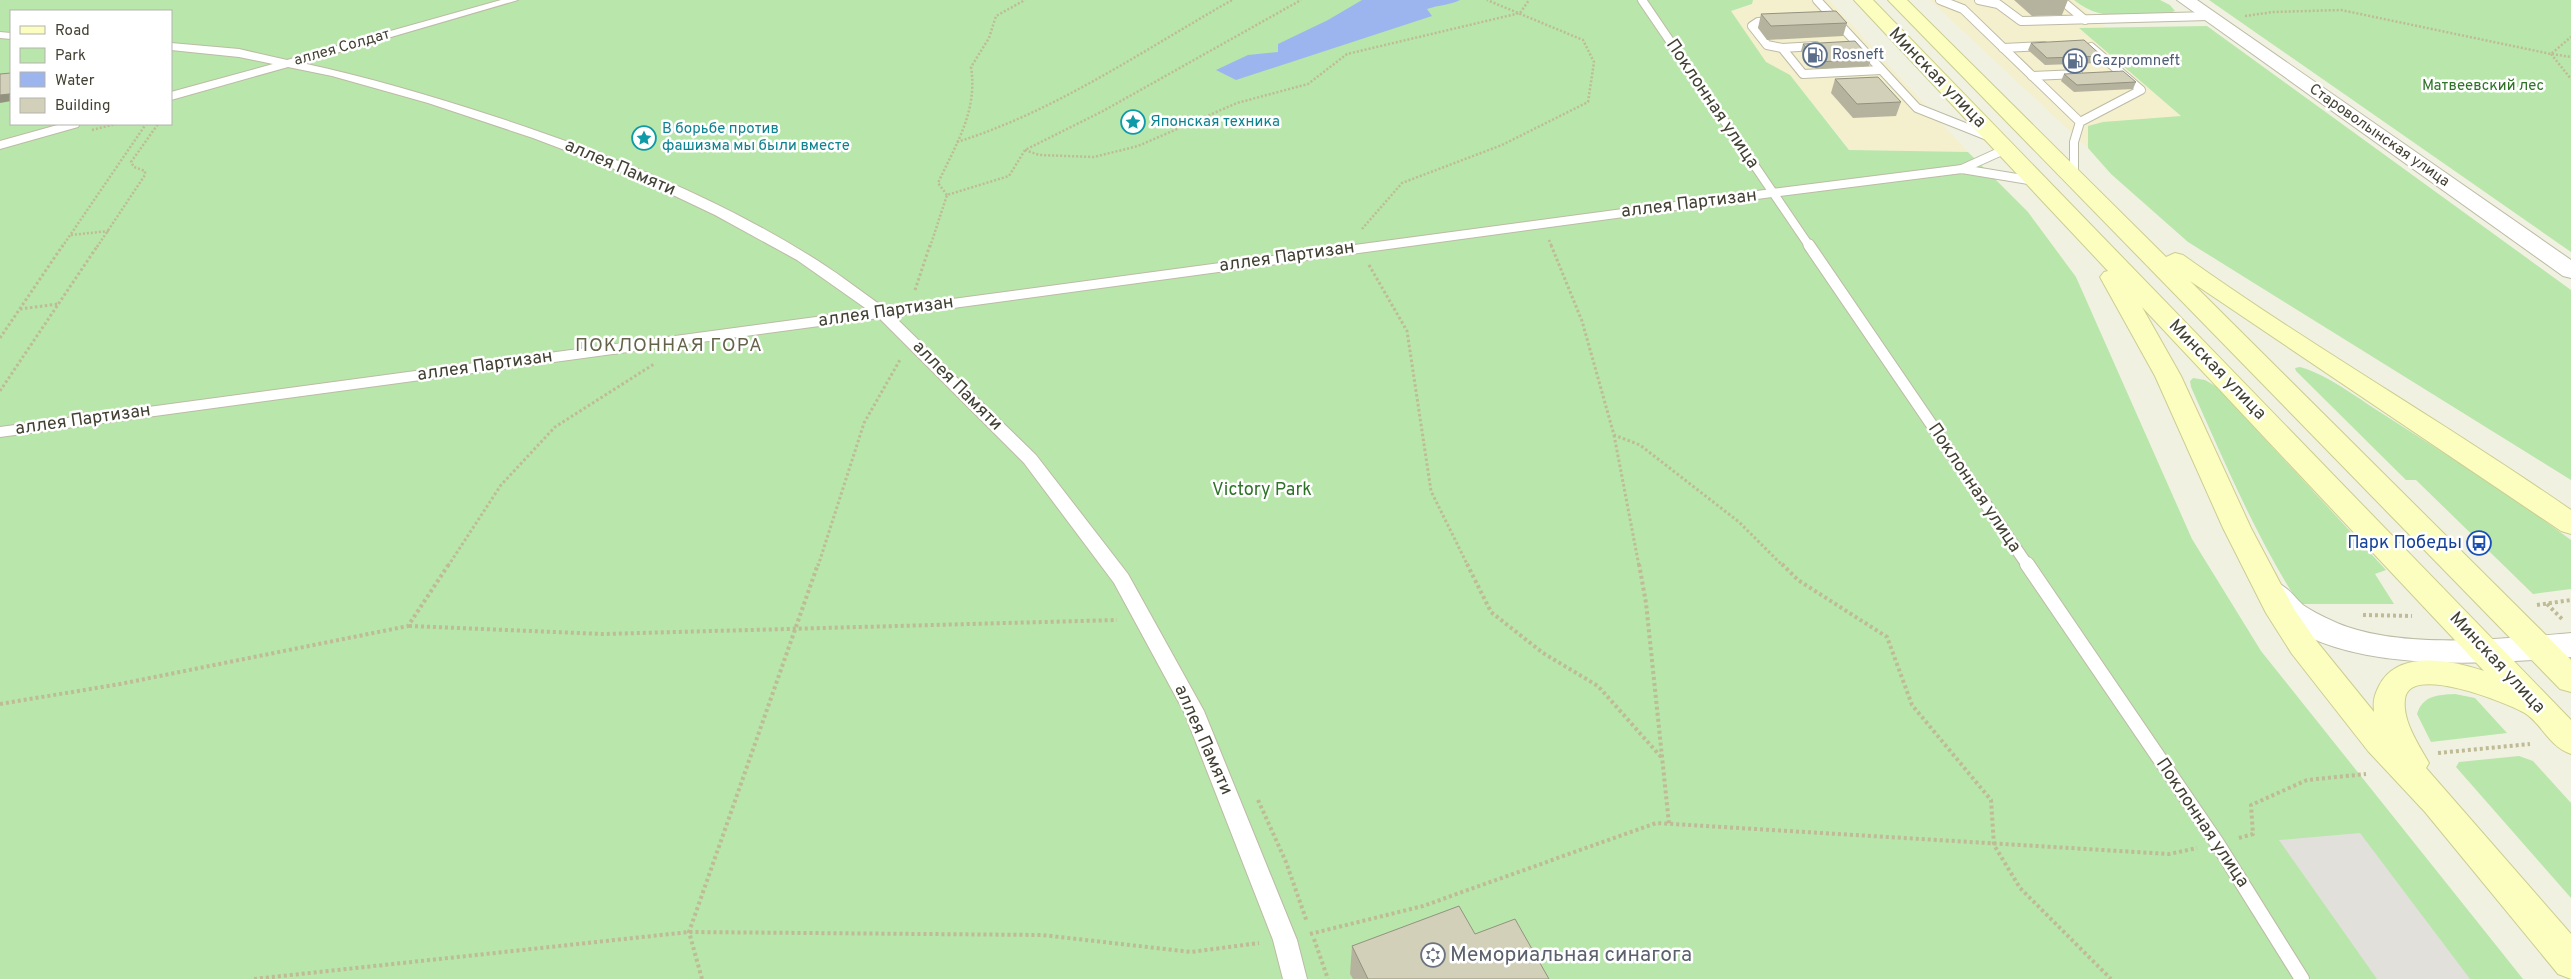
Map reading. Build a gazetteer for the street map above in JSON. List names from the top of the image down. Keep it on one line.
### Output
{"streets":{"main road":["Минская улица"],"street":["аллея Солдат","Староволынская улица","аллея Памяти","аллея Партизан"],"lane":["Поклонная улица"]},"crossings":[["аллея Солдат","аллея Памяти"],["Поклонная улица","аллея Партизан"],["аллея Памяти","аллея Партизан"]],"districts":["ПОКЛОННАЯ ГОРА"],"parks":["Матвеевский лес","Victory Park"],"places":{"fuel station":["Rosneft","Gazpromneft"],"place":["Японская техника","В борьбе против фашизма мы были вместе"],"bus stop":["Парк Победы"],"synagogue":["Мемориальная синагога"]},"legend":["Road","Park","Water","Building"]}
